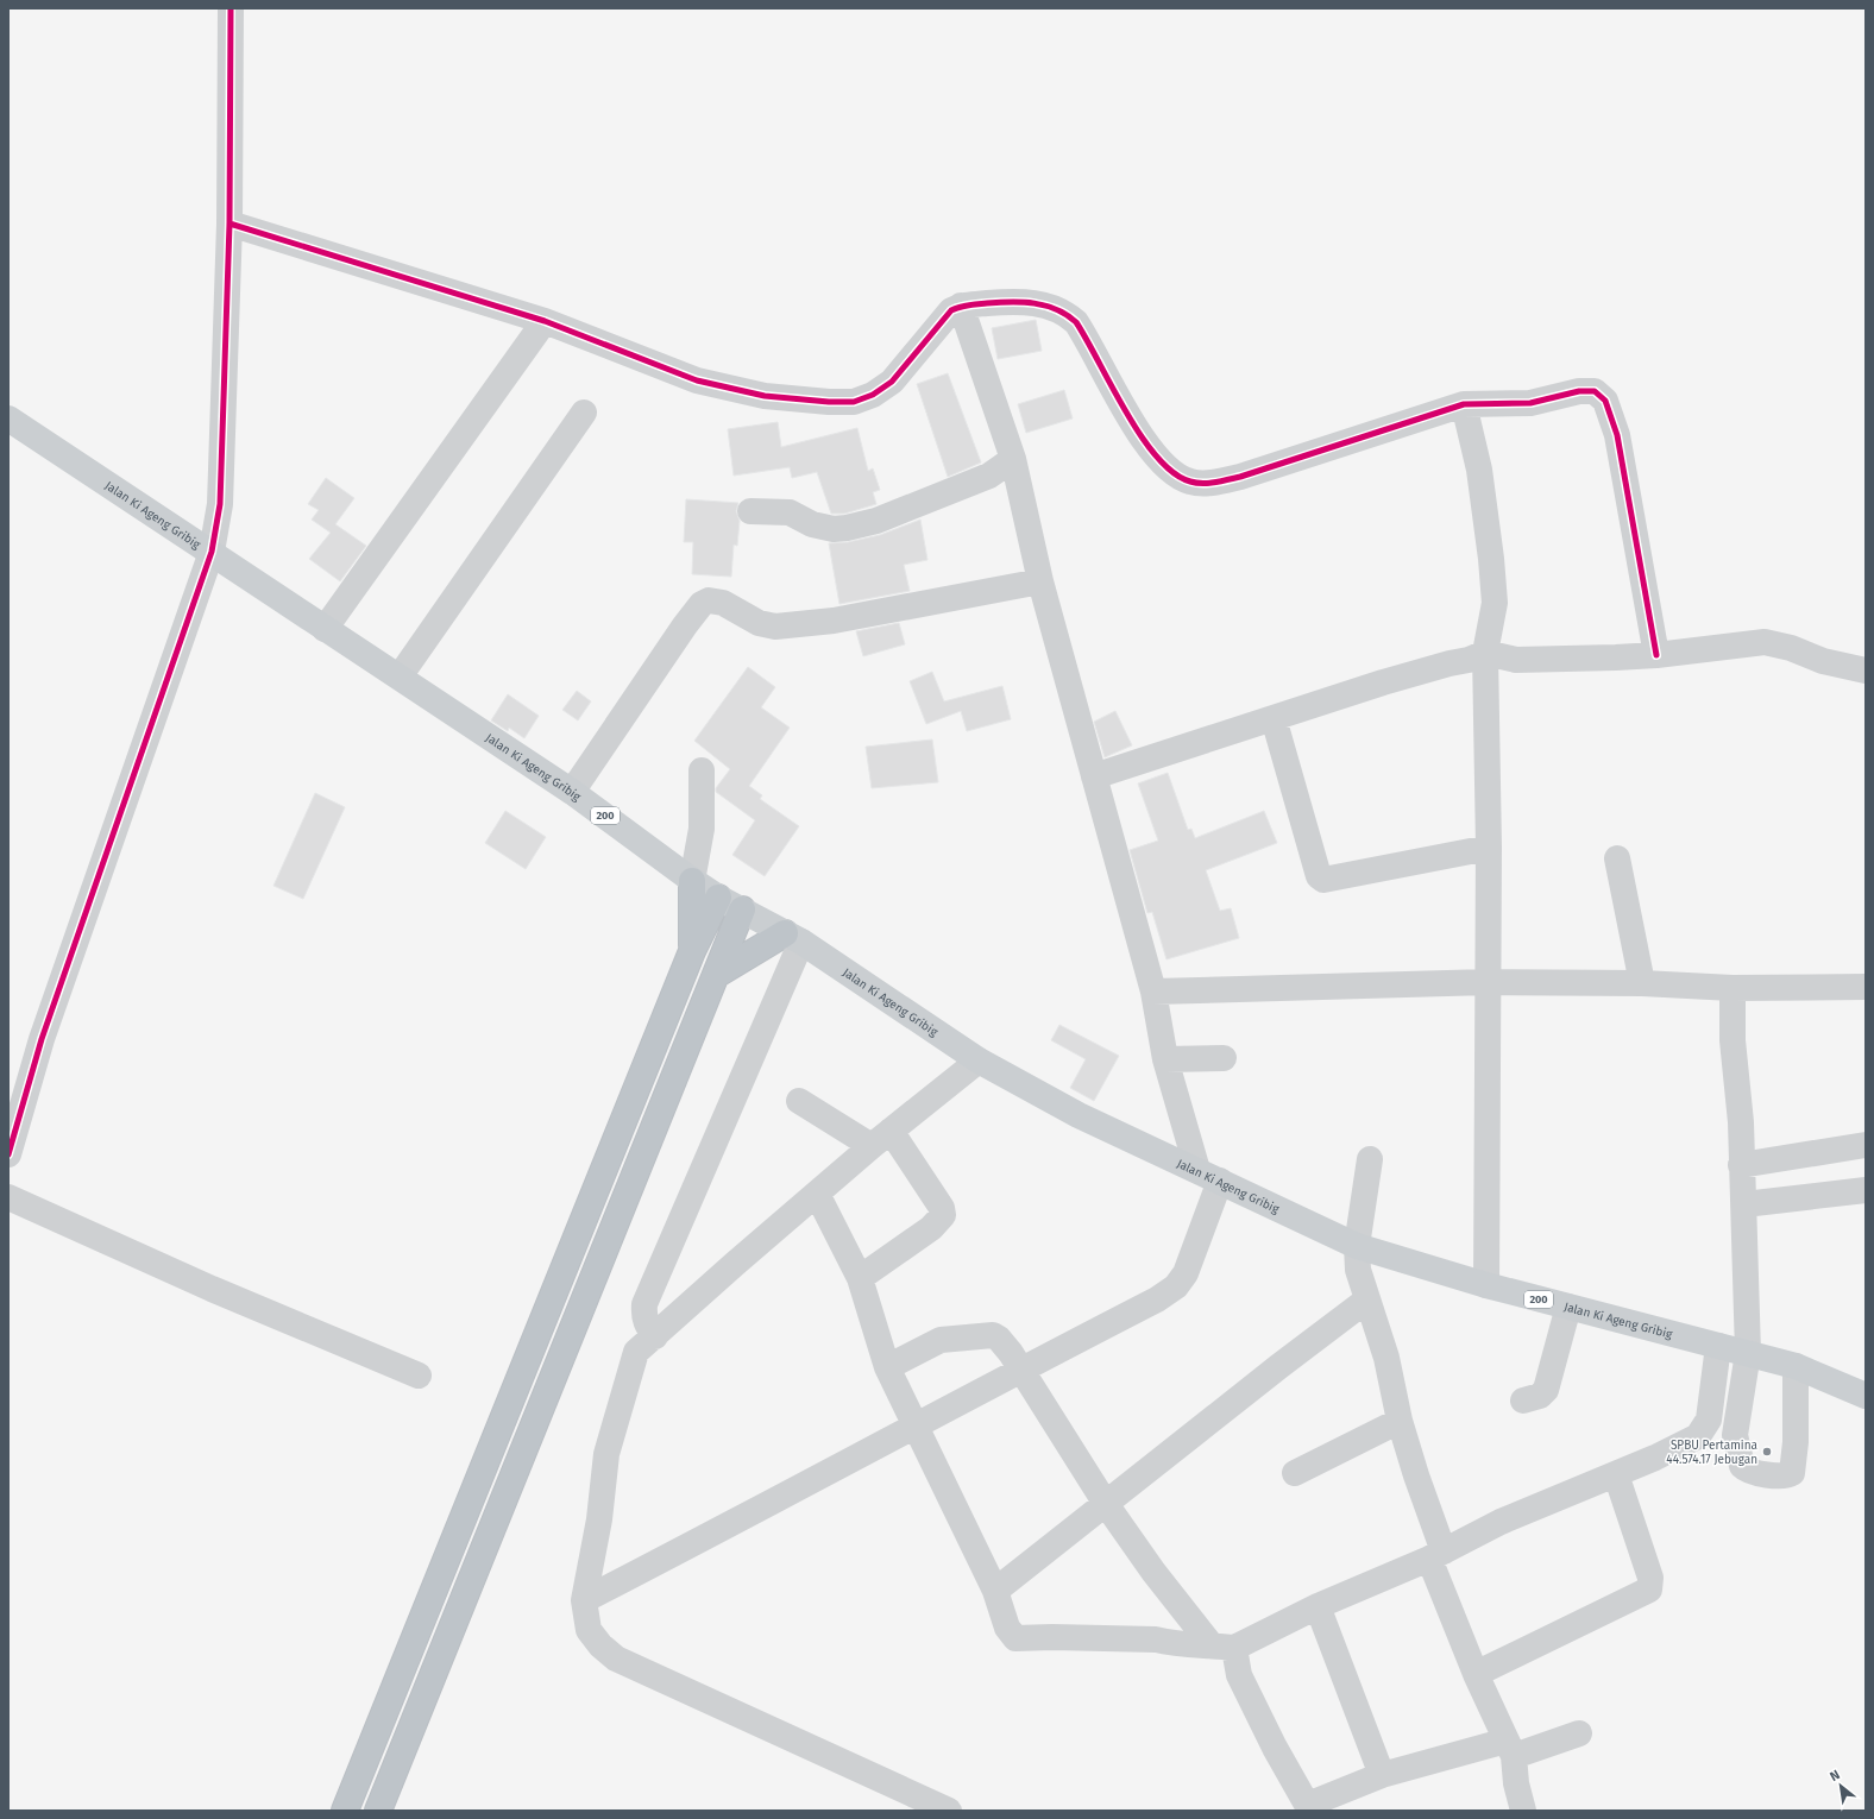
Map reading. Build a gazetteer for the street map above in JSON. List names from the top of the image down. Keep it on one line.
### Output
{"streets":{"main road":["Jalan Ki Ageng Gribig","200"]},"places":["SPBU Pertamina 44.574.17 Jebugan"],"north":"top left"}
